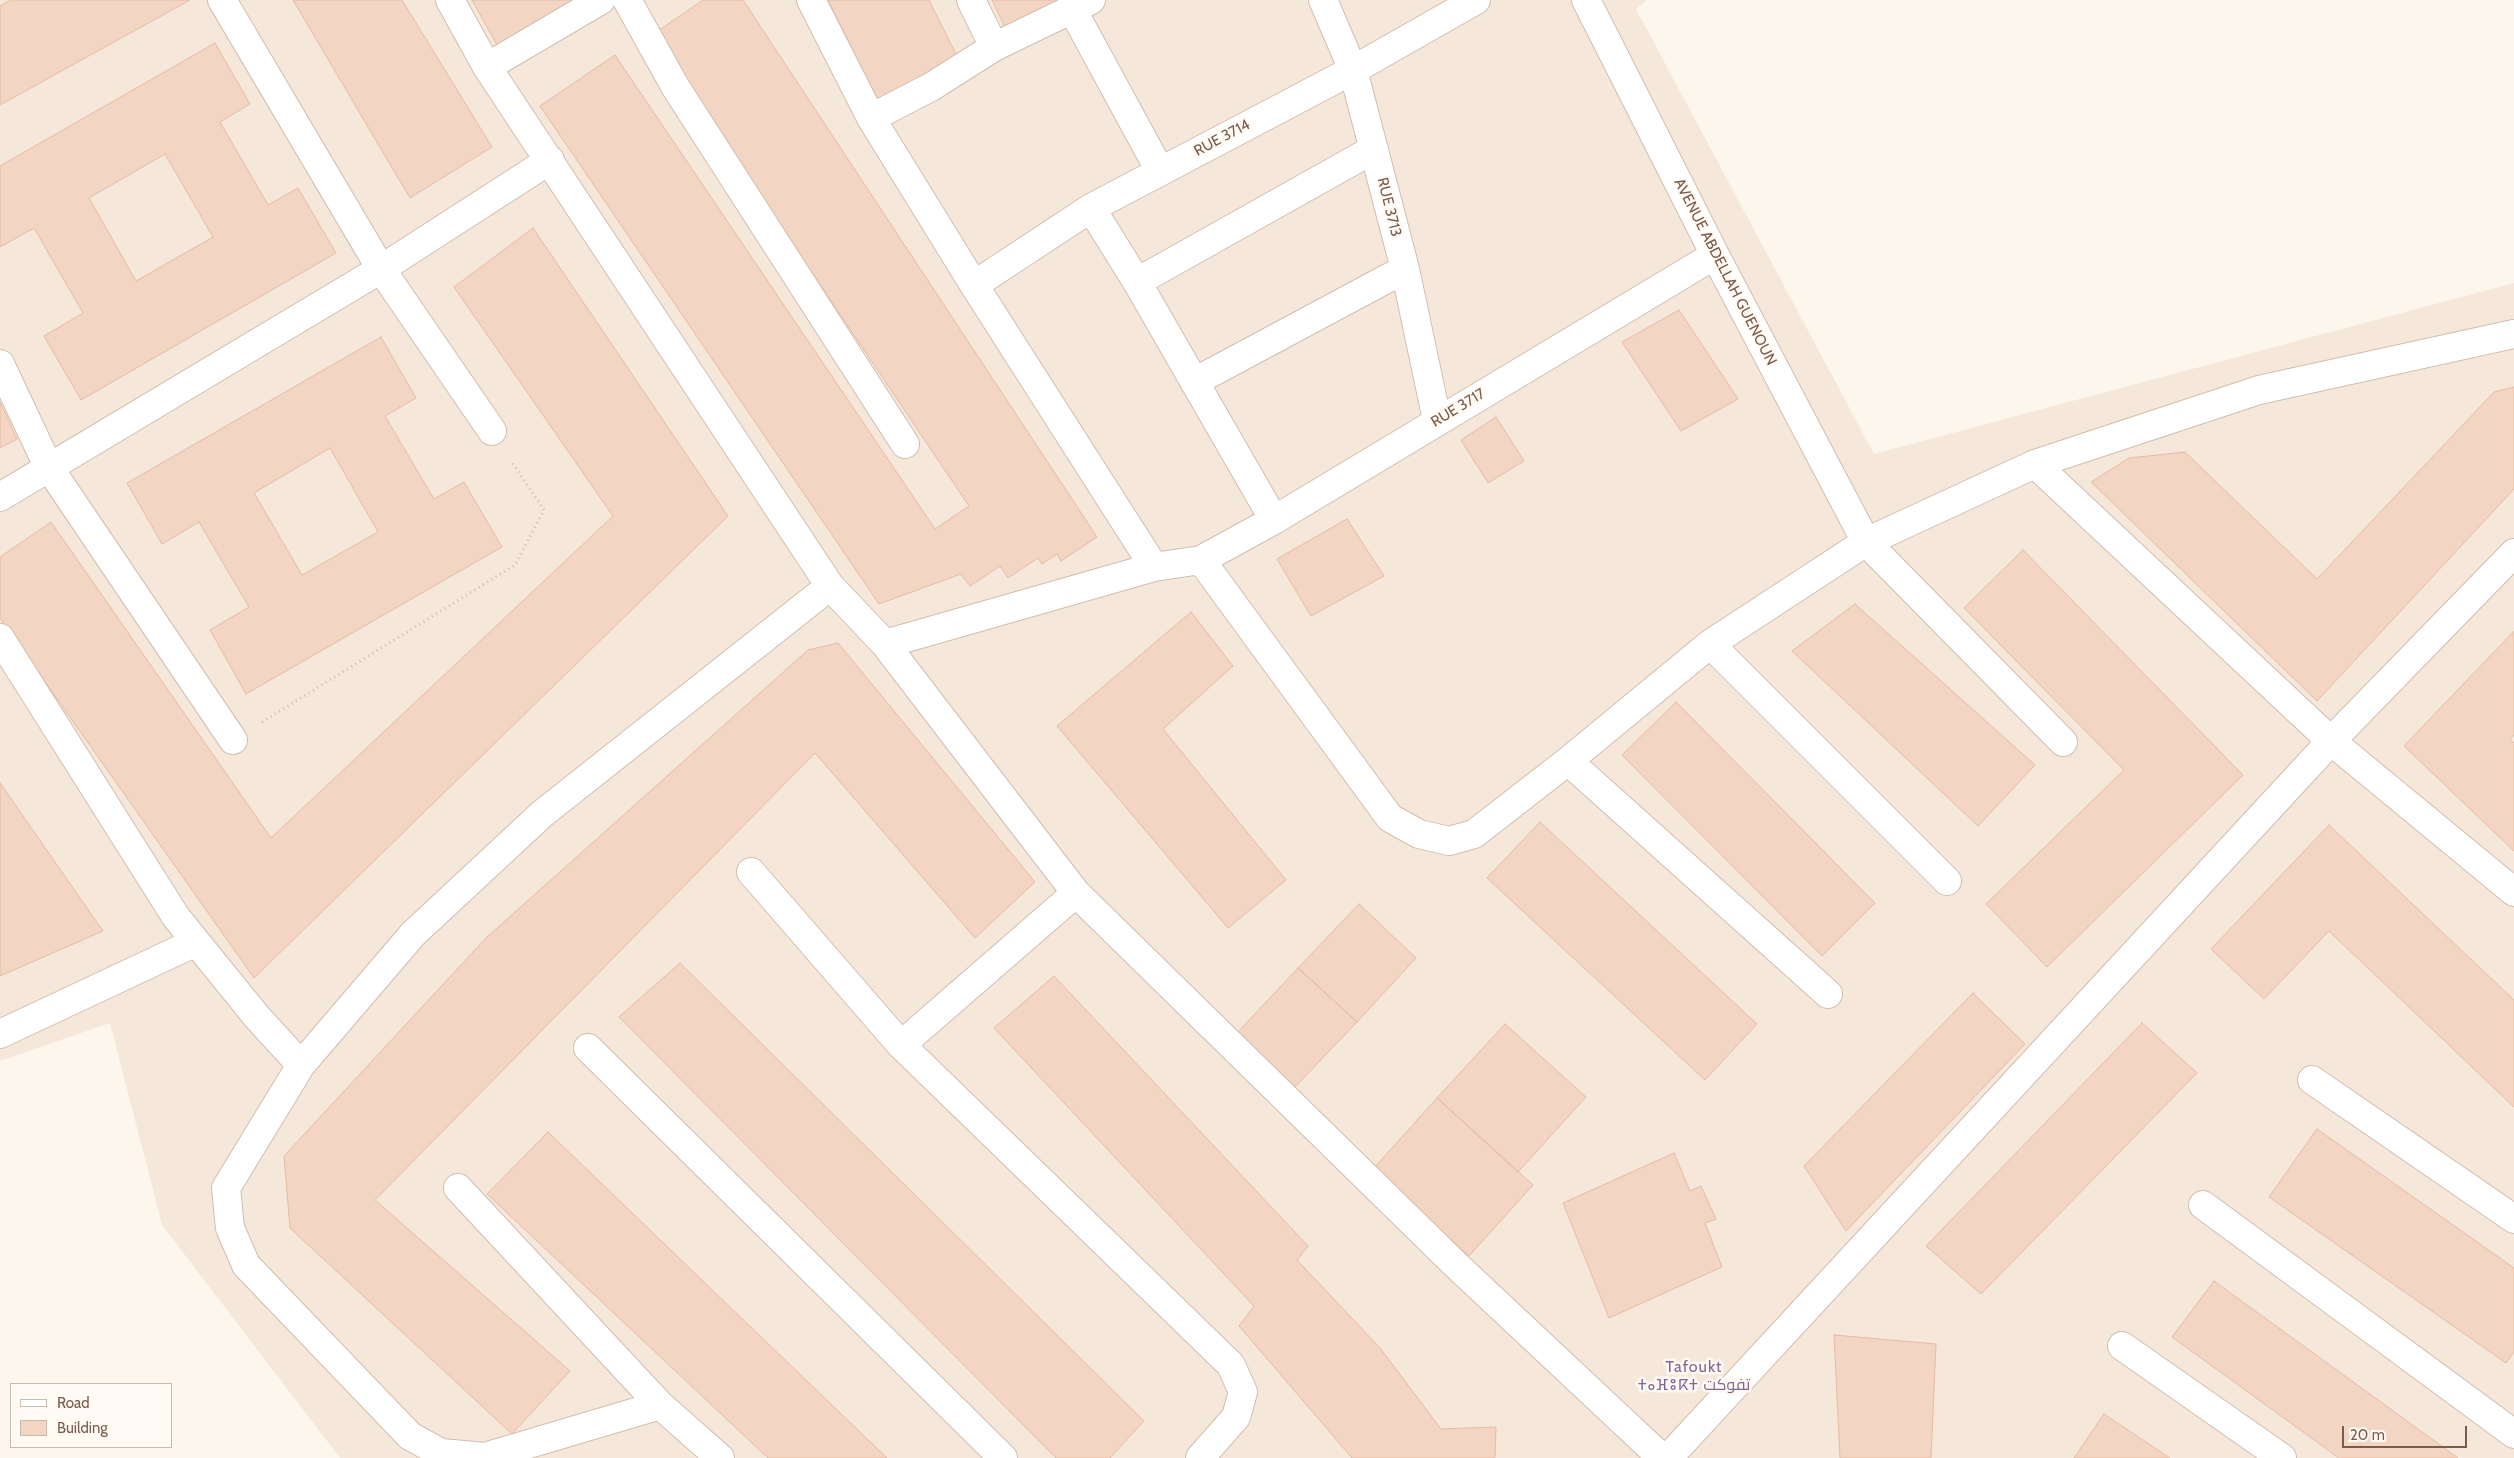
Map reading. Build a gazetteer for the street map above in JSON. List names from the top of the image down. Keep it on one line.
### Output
{"streets":{"street":["RUE 3714","RUE 3713","AVENUE ABDELLAH GUENOUN","RUE 3717"]},"crossings":[["RUE 3714","RUE 3713"],["RUE 3713","RUE 3717"],["AVENUE ABDELLAH GUENOUN","RUE 3717"]],"districts":["Tafoukt ⵜⴰⴼⵓⴽⵜ تفوكت"],"legend":["Road","Building"],"scale_bar":"20 m"}
